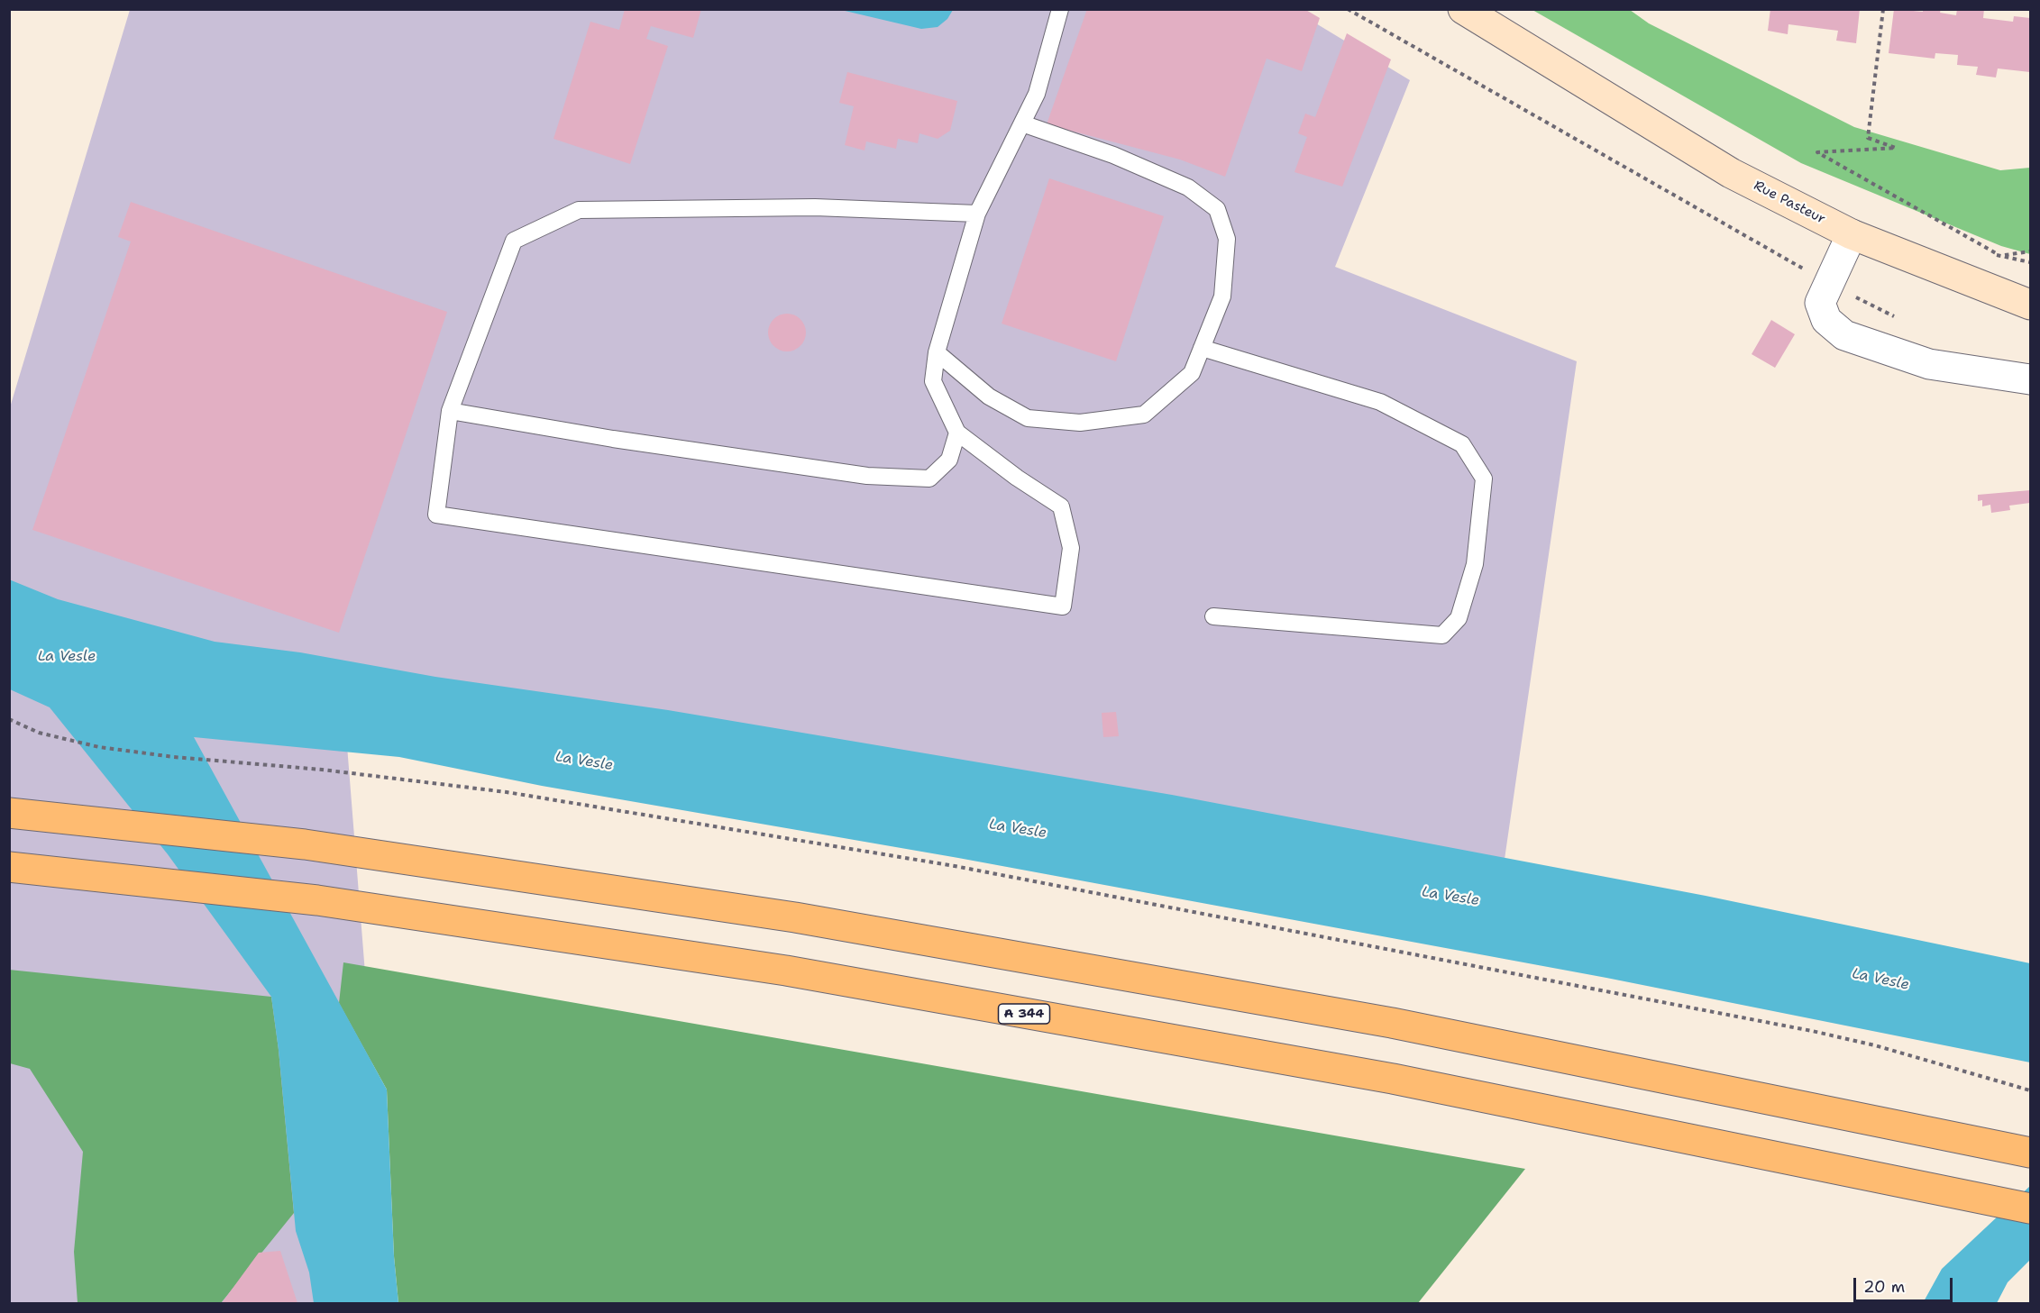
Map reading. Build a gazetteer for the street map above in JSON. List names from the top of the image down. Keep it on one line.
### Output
{"streets":{"highway":["A 344"],"street":["Rue Pasteur"]},"water":["La Vesle"],"scale_bar":"20 m"}
